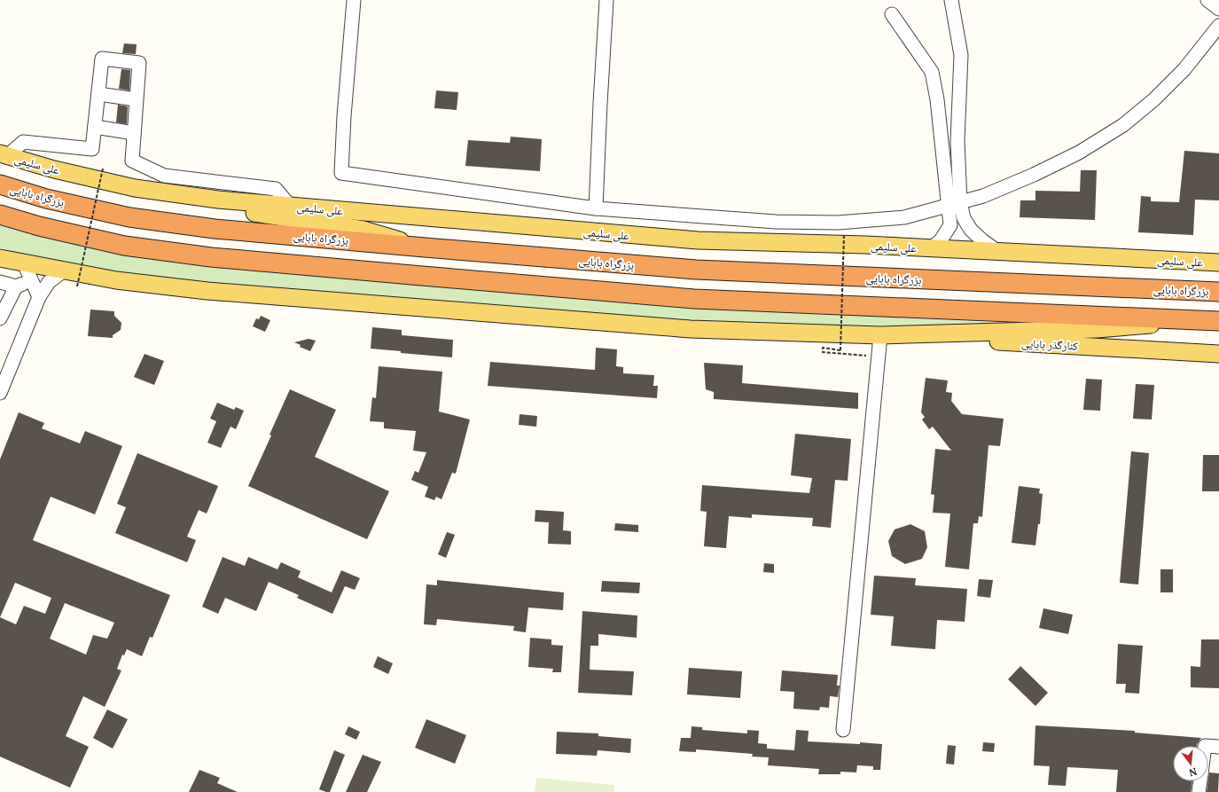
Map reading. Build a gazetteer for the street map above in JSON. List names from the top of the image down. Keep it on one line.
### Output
{"streets":{"highway":["بزرگراه بابایی"],"main road":["علی سلیمی","کنارگذر بابایی"]},"north":"bottom"}
